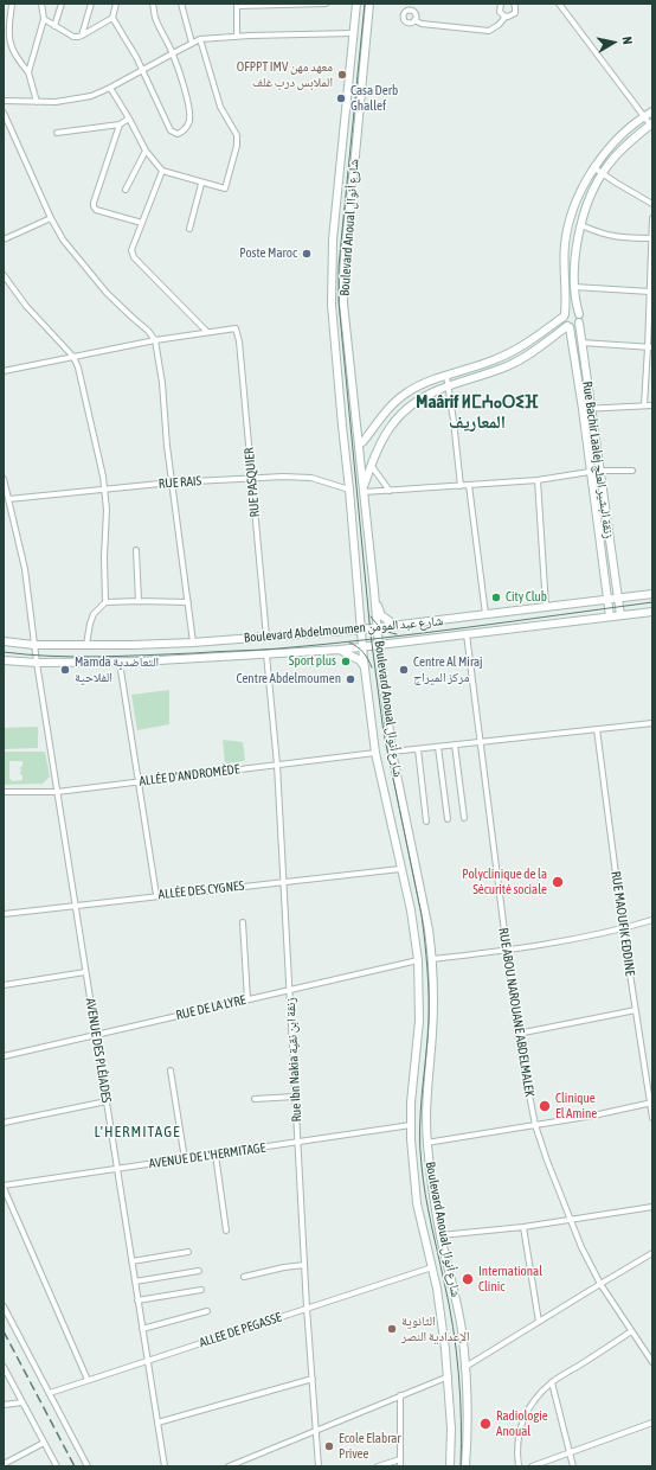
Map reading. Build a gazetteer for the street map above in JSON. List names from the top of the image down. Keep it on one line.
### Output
{"streets":{"main road":["Boulevard Anoual شارع أنوال","Rue Bachir Laalej زنقة البشير العلج","Boulevard Abdelmoumen شارع عبد المومن"],"street":["RUE RAIS","RUE PASQUIER","ALLÉE D'ANDROMÈDE","ALLÉE DES CYGNES","RUE MAOUFIK EDDINE","RUE DE LA LYRE","RUE ABOU NAROUANE ABDELMALEK","AVENUE DES PLÉIADES","Rue Ibn Nakia زنقة ابن نقية","AVENUE DE L'HERMITAGE","ALLEE DE PEGASSE"]},"crossings":[["Boulevard Anoual شارع أنوال","RUE RAIS"],["Boulevard Anoual شارع أنوال","Boulevard Abdelmoumen شارع عبد المومن"],["Boulevard Anoual شارع أنوال","ALLÉE D'ANDROMÈDE"],["Boulevard Anoual شارع أنوال","ALLÉE DES CYGNES"],["Boulevard Anoual شارع أنوال","RUE DE LA LYRE"],["Boulevard Anoual شارع أنوال","AVENUE DE L'HERMITAGE"],["Boulevard Anoual شارع أنوال","ALLEE DE PEGASSE"],["Rue Bachir Laalej زنقة البشير العلج","Boulevard Abdelmoumen شارع عبد المومن"],["RUE RAIS","RUE PASQUIER"],["RUE RAIS","AVENUE DES PLÉIADES"],["RUE PASQUIER","Boulevard Abdelmoumen شارع عبد المومن"],["Boulevard Abdelmoumen شارع عبد المومن","RUE ABOU NAROUANE ABDELMALEK"],["Boulevard Abdelmoumen شارع عبد المومن","AVENUE DES PLÉIADES"],["Boulevard Abdelmoumen شارع عبد المومن","Rue Ibn Nakia زنقة ابن نقية"],["ALLÉE D'ANDROMÈDE","AVENUE DES PLÉIADES"],["ALLÉE D'ANDROMÈDE","Rue Ibn Nakia زنقة ابن نقية"],["ALLÉE DES CYGNES","AVENUE DES PLÉIADES"],["ALLÉE DES CYGNES","Rue Ibn Nakia زنقة ابن نقية"],["RUE DE LA LYRE","AVENUE DES PLÉIADES"],["RUE DE LA LYRE","Rue Ibn Nakia زنقة ابن نقية"],["AVENUE DES PLÉIADES","AVENUE DE L'HERMITAGE"],["AVENUE DES PLÉIADES","ALLEE DE PEGASSE"],["Rue Ibn Nakia زنقة ابن نقية","AVENUE DE L'HERMITAGE"],["Rue Ibn Nakia زنقة ابن نقية","ALLEE DE PEGASSE"]],"districts":["Maârif ⵍⵎⵄⴰⵔⵉⴼ المعاريف","L'HERMITAGE"],"places":["OFPPT IMV معهد مهن الملابس درب غلف","Casa Derb Ghallef","Poste Maroc","City Club","Sport plus","Mamda التعاضدية الفلاحية","Centre Al Miraj مركز الميراج","Centre Abdelmoumen","Polyclinique de la Sécurité sociale","Clinique El Amine","International Clinic","الثانوية الإعدادية النصر","Radiologie Anoual","Ecole Elabrar Privee"],"north":"right"}
